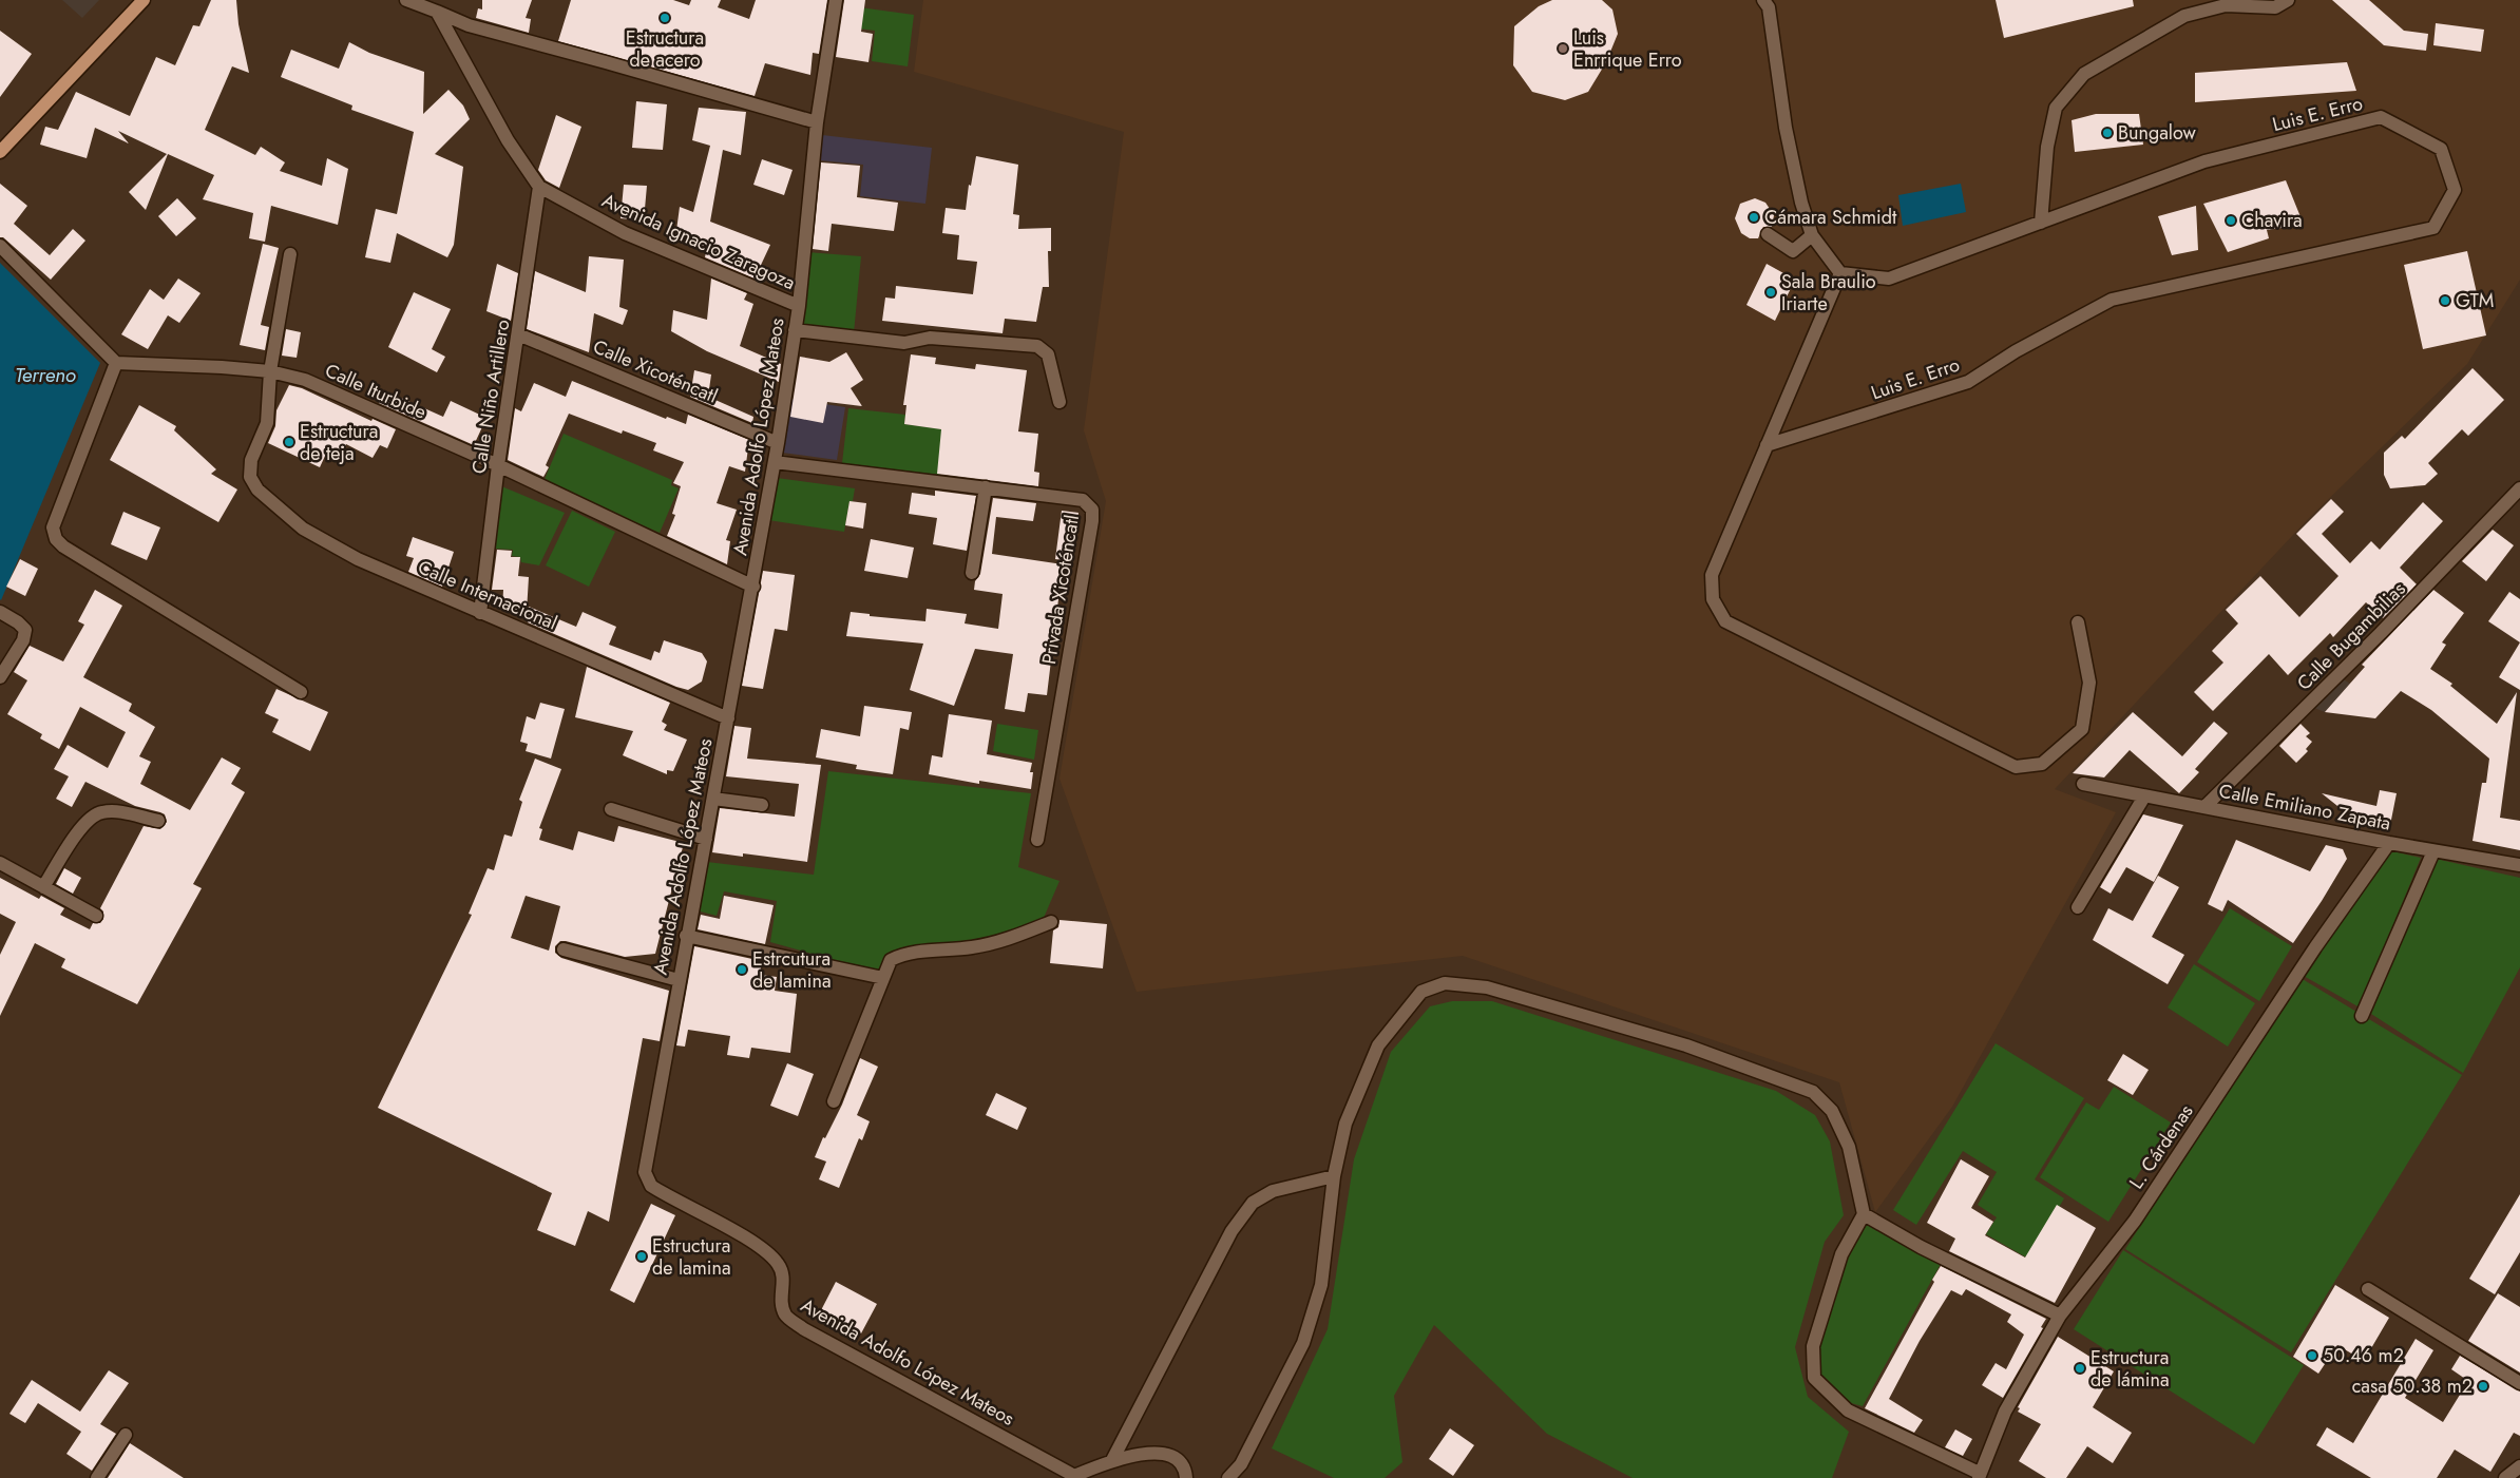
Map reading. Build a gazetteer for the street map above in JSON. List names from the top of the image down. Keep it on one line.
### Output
{"streets":{"street":["Luis E. Erro","Avenida Ignacio Zaragoza","Calle Xicoténcatl","Calle Iturbide","Calle Niño Artillero","Avenida Adolfo López Mateos","Privada Xicoténcatl","Calle Internacional","Calle Bugambilias","Calle Emiliano Zapata","L. Cárdenas"]},"crossings":[["Avenida Ignacio Zaragoza","Calle Niño Artillero"],["Avenida Ignacio Zaragoza","Avenida Adolfo López Mateos"],["Calle Xicoténcatl","Calle Niño Artillero"],["Calle Xicoténcatl","Avenida Adolfo López Mateos"],["Calle Iturbide","Calle Niño Artillero"],["Calle Iturbide","Avenida Adolfo López Mateos"],["Calle Iturbide","Calle Internacional"],["Calle Niño Artillero","Calle Internacional"],["Avenida Adolfo López Mateos","Privada Xicoténcatl"],["Avenida Adolfo López Mateos","Calle Internacional"],["Calle Bugambilias","Calle Emiliano Zapata"],["Calle Emiliano Zapata","L. Cárdenas"]],"water":["Terreno"],"places":["Estructura de acero","Luis Enrrique Erro","Bungalow","Cámara Schmidt","Chavira","Sala Braulio Iriarte","GTM","Estructura de teja","Estrcutura de lamina","Estructura de lamina","50.46 m2","Estructura de lámina","casa 50.38 m2"]}
